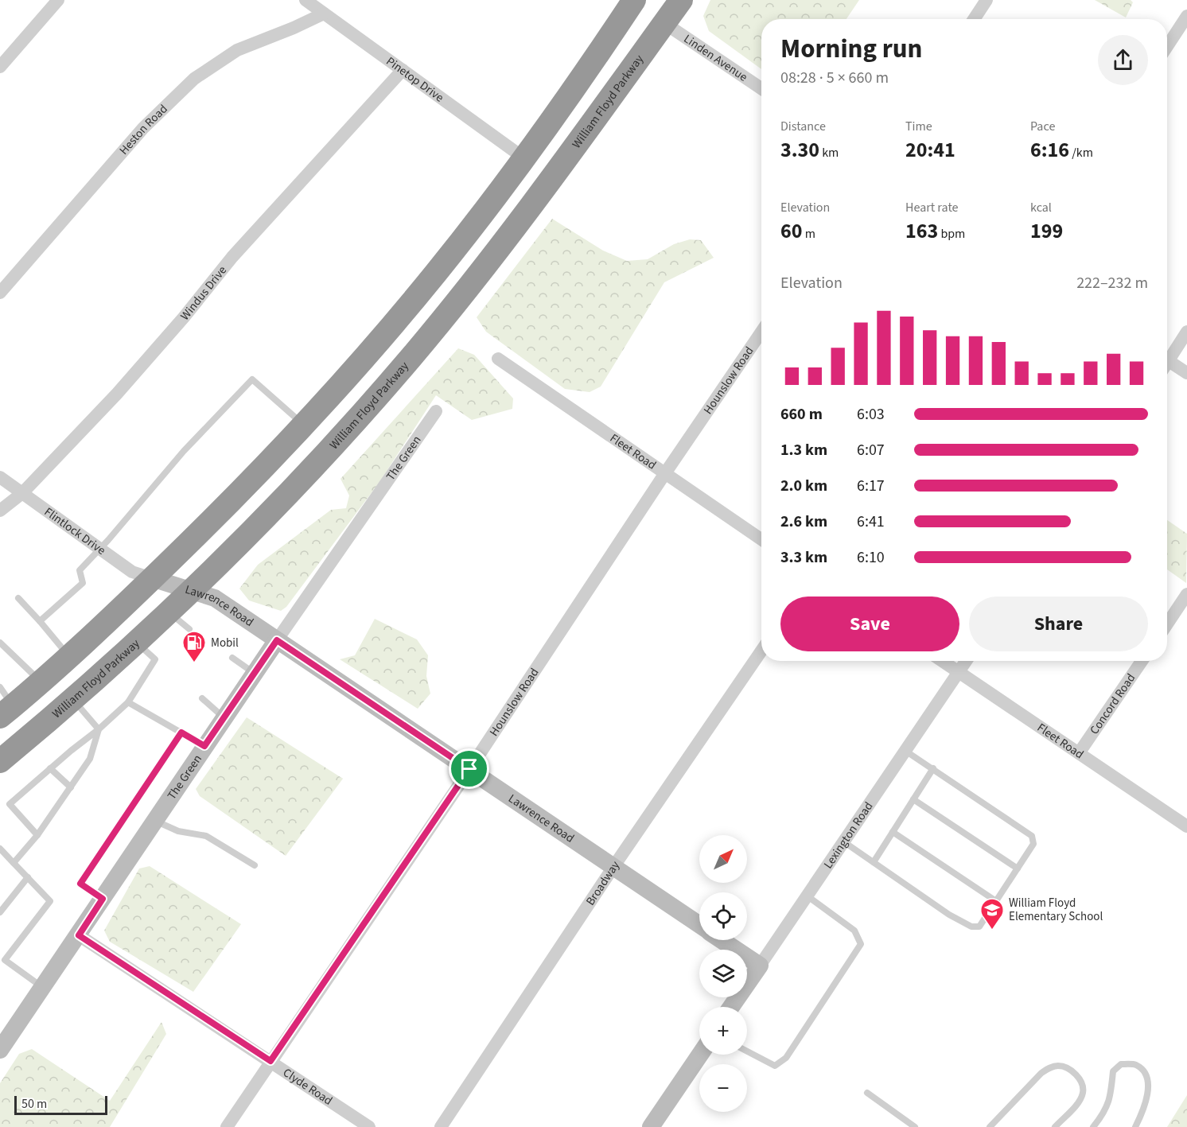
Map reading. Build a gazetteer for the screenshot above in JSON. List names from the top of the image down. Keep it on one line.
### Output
{"streets":{"highway":["William Floyd Parkway"],"street":["Linden Avenue","Pinetop Drive","Heston Road","Windus Drive","Hounslow Road","Fleet Road","The Green","Flintlock Drive","Lawrence Road","Concord Road","Lexington Road","Broadway","Clyde Road"]},"crossings":[["Linden Avenue","William Floyd Parkway"],["Pinetop Drive","Heston Road"],["Pinetop Drive","Windus Drive"],["William Floyd Parkway","Lawrence Road"],["Windus Drive","Flintlock Drive"],["Hounslow Road","Fleet Road"],["Hounslow Road","Lawrence Road"],["Hounslow Road","Clyde Road"],["Fleet Road","Concord Road"],["Fleet Road","Lexington Road"],["The Green","Lawrence Road"],["The Green","Clyde Road"],["Flintlock Drive","Lawrence Road"],["Lawrence Road","Lexington Road"],["Lawrence Road","Broadway"]],"places":{"fuel station":["Mobil"],"school or university":["William Floyd Elementary School"]},"scale_bar":"50 m","north":"top right","page":{"heading":["Morning run","08:28 · 5 × 660 m"],"stats":[["Distance","3.30 km"],["Time","20:41"],["Pace","6:16 /km"],["Elevation","60 m"],["Heart rate","163 bpm"],["kcal","199"]],"chart":["Elevation","222–232 m"],"list":[{"name":"660 m","note":"6:03"},{"name":"1.3 km","note":"6:07"},{"name":"2.0 km","note":"6:17"},{"name":"2.6 km","note":"6:41"},{"name":"3.3 km","note":"6:10"}],"buttons":["Save","Share"],"map_buttons":["+","−"],"scale":"50 m"}}
